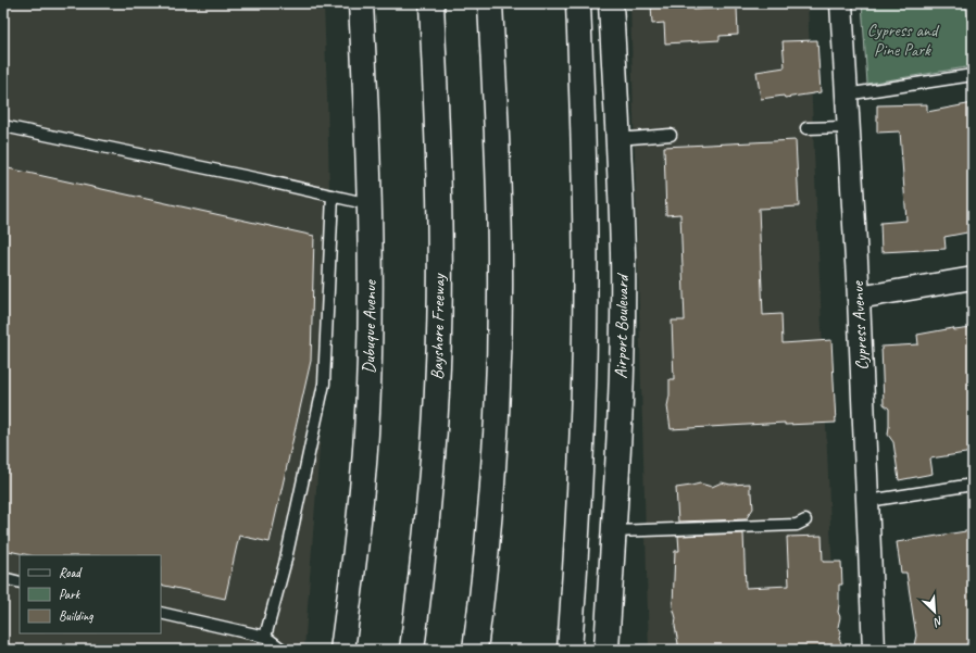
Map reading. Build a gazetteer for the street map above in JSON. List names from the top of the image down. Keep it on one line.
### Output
{"streets":{"main road":["Dubuque Avenue","Bayshore Freeway","Airport Boulevard"],"street":["Cypress Avenue"]},"parks":["Cypress and Pine Park"],"legend":["Road","Park","Building"],"north":"bottom right"}
